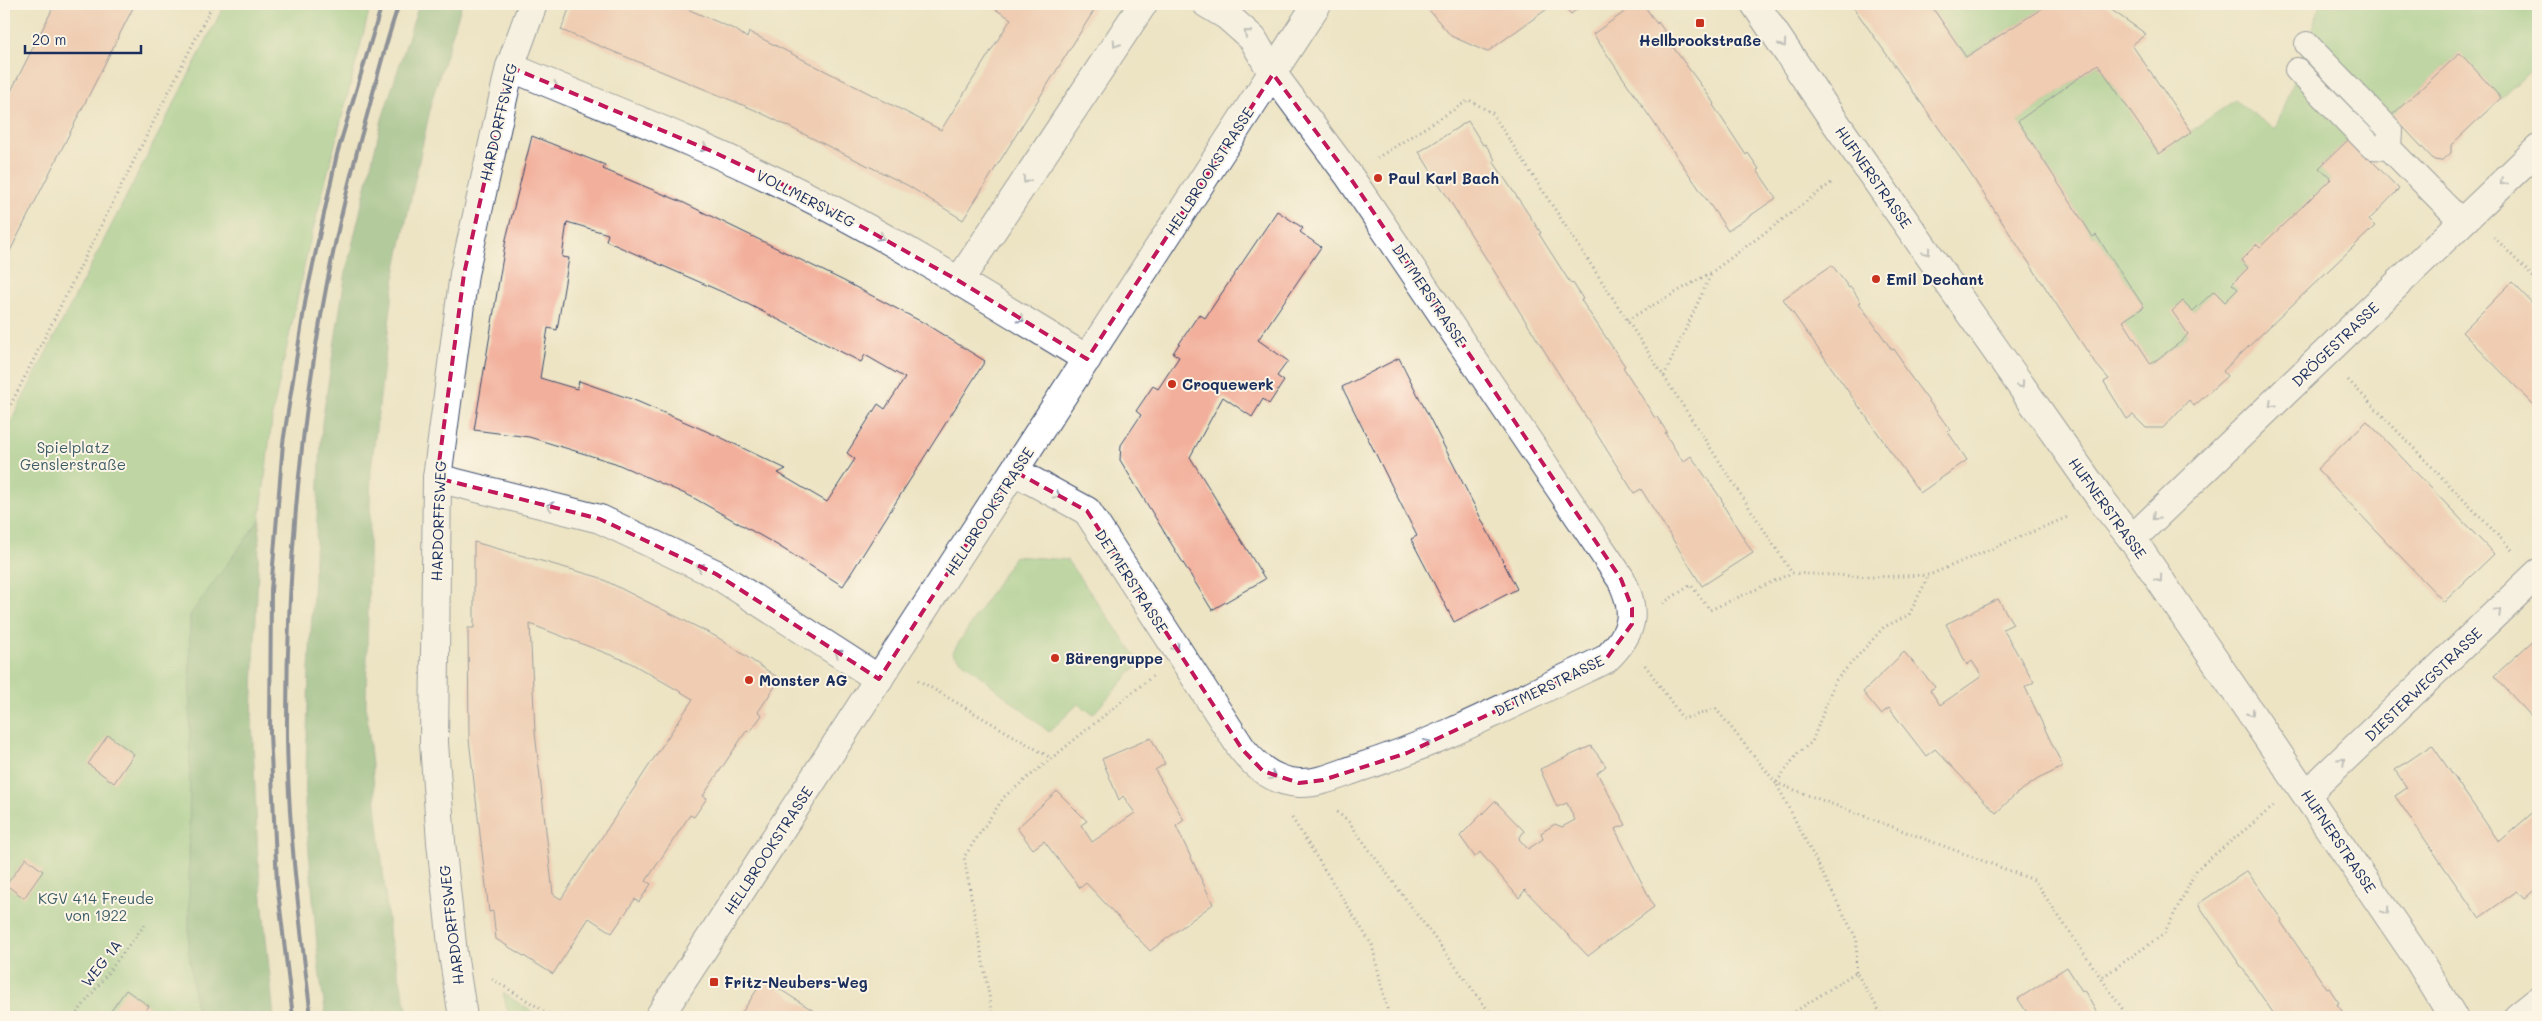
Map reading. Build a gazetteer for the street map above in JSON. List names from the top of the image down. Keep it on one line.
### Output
{"streets":{"street":["HARDORFFSWEG","HELLBROOKSTRASSE","HUFNERSTRASSE","VOLLMERSWEG","DETMERSTRASSE","DRÖGESTRASSE","DIESTERWEGSTRASSE"],"path":["WEG 1A"]},"crossings":[["HARDORFFSWEG","VOLLMERSWEG"],["HELLBROOKSTRASSE","VOLLMERSWEG"],["HELLBROOKSTRASSE","DETMERSTRASSE"],["HUFNERSTRASSE","DRÖGESTRASSE"],["HUFNERSTRASSE","DIESTERWEGSTRASSE"]],"one_way":["HUFNERSTRASSE","VOLLMERSWEG","DRÖGESTRASSE","DIESTERWEGSTRASSE"],"parks":["Spielplatz Genslerstraße","KGV 414 Freude von 1922"],"places":{"transit":["Hellbrookstraße","Fritz-Neubers-Weg"],"other":["Paul Karl Bach","Emil Dechant","Croquewerk","Bärengruppe","Monster AG"]},"scale_bar":"20 m"}
